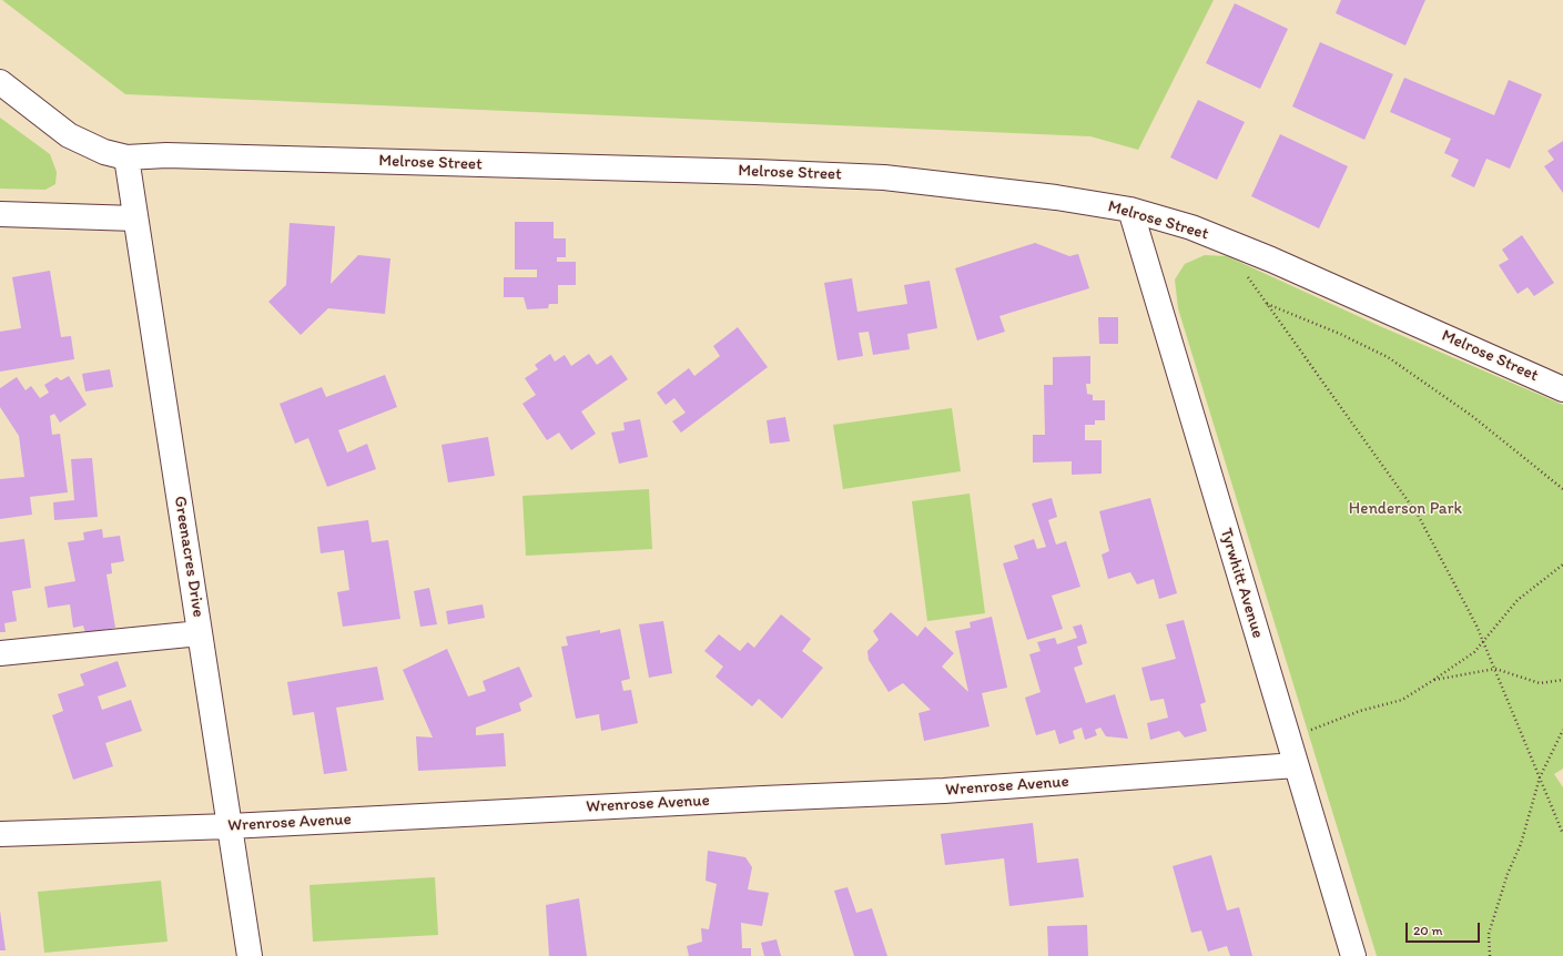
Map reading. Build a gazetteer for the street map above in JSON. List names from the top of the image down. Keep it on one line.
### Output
{"streets":{"street":["Melrose Street","Greenacres Drive","Tyrwhitt Avenue","Wrenrose Avenue"]},"crossings":[["Melrose Street","Greenacres Drive"],["Melrose Street","Tyrwhitt Avenue"],["Greenacres Drive","Wrenrose Avenue"],["Tyrwhitt Avenue","Wrenrose Avenue"]],"parks":["Henderson Park"],"scale_bar":"20 m"}
